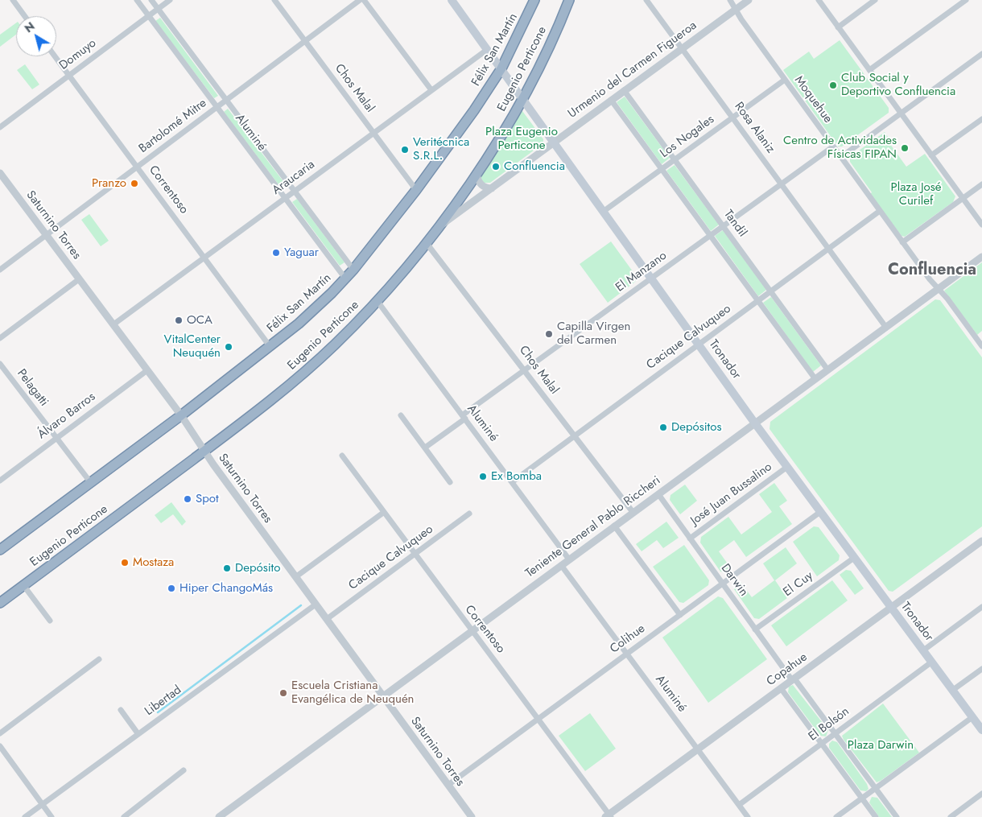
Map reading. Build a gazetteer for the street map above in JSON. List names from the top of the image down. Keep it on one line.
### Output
{"streets":{"highway":["Félix San Martín","Eugenio Perticone"],"main road":["Tronador"],"street":["Domuyo","Urmenio del Carmen Figueroa","Chos Malal","Moquehue","Bartolomé Mitre","Rosa Alaniz","Aluminé","Los Nogales","Araucaria","Correntoso","Tandil","Saturnino Torres","El Manzano","Cacique Calvuqueo","Pelagatti","Álvaro Barros","José Juan Bussalino","Teniente General Pablo Riccheri","Darwin","El Cuy","Colihue","Copahue","Libertad","El Bolsón"]},"crossings":[["Félix San Martín","Chos Malal"],["Félix San Martín","Aluminé"],["Félix San Martín","Correntoso"],["Félix San Martín","Saturnino Torres"],["Félix San Martín","Tronador"],["Félix San Martín","Pelagatti"],["Domuyo","Aluminé"],["Domuyo","Correntoso"],["Eugenio Perticone","Urmenio del Carmen Figueroa"],["Eugenio Perticone","Chos Malal"],["Eugenio Perticone","Aluminé"],["Eugenio Perticone","Saturnino Torres"],["Eugenio Perticone","Tronador"],["Urmenio del Carmen Figueroa","Moquehue"],["Urmenio del Carmen Figueroa","Rosa Alaniz"],["Urmenio del Carmen Figueroa","Tandil"],["Urmenio del Carmen Figueroa","Tronador"],["Chos Malal","Bartolomé Mitre"],["Chos Malal","Araucaria"],["Chos Malal","El Manzano"],["Chos Malal","Cacique Calvuqueo"],["Chos Malal","Teniente General Pablo Riccheri"],["Moquehue","Los Nogales"],["Moquehue","El Manzano"],["Moquehue","Cacique Calvuqueo"],["Moquehue","Teniente General Pablo Riccheri"],["Bartolomé Mitre","Aluminé"],["Bartolomé Mitre","Correntoso"],["Bartolomé Mitre","Saturnino Torres"],["Rosa Alaniz","Los Nogales"],["Rosa Alaniz","El Manzano"],["Rosa Alaniz","Cacique Calvuqueo"],["Rosa Alaniz","Teniente General Pablo Riccheri"],["Aluminé","Araucaria"],["Aluminé","El Manzano"],["Aluminé","Cacique Calvuqueo"],["Aluminé","Teniente General Pablo Riccheri"],["Aluminé","Colihue"],["Aluminé","Copahue"],["Aluminé","El Bolsón"],["Los Nogales","Tandil"],["Los Nogales","Tronador"],["Araucaria","Correntoso"],["Araucaria","Saturnino Torres"],["Araucaria","Tronador"],["Correntoso","Cacique Calvuqueo"],["Correntoso","Teniente General Pablo Riccheri"],["Correntoso","Colihue"],["Correntoso","Copahue"],["Tandil","El Manzano"],["Tandil","Cacique Calvuqueo"],["Tandil","Teniente General Pablo Riccheri"],["Saturnino Torres","Cacique Calvuqueo"],["Saturnino Torres","Álvaro Barros"],["Saturnino Torres","Teniente General Pablo Riccheri"],["Saturnino Torres","Colihue"],["Saturnino Torres","Libertad"],["El Manzano","Tronador"],["Cacique Calvuqueo","Tronador"],["Tronador","José Juan Bussalino"],["Tronador","Teniente General Pablo Riccheri"],["Tronador","El Cuy"],["Tronador","Colihue"],["Tronador","Copahue"],["Tronador","El Bolsón"],["Pelagatti","Álvaro Barros"],["José Juan Bussalino","Darwin"],["Teniente General Pablo Riccheri","Darwin"],["Darwin","El Cuy"],["Darwin","Colihue"],["Darwin","Copahue"],["Darwin","El Bolsón"]],"districts":["Confluencia"],"parks":["Plaza Eugenio Perticone","Plaza José Curilef","Plaza Darwin"],"places":["Club Social y Deportivo Confluencia","Centro de Actividades Físicas FIPAN","Veritécnica S.R.L.","Confluencia","Pranzo","Yaguar","OCA","Capilla Virgen del Carmen","VitalCenter Neuquén","Depósitos","Ex Bomba","Spot","Mostaza","Depósito","Hiper ChangoMás","Escuela Cristiana Evangélica de Neuquén"],"north":"top left"}
